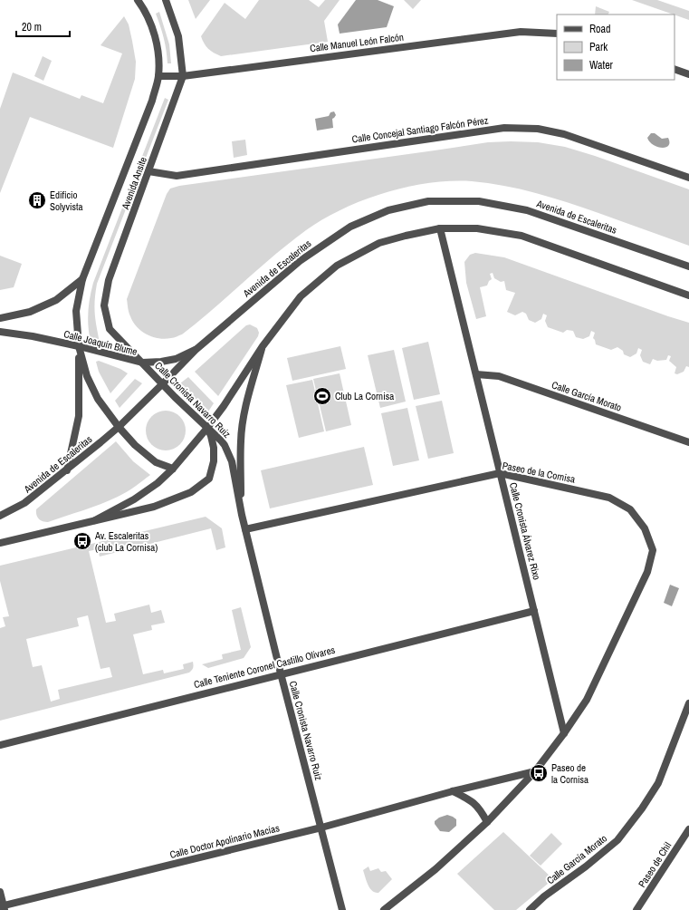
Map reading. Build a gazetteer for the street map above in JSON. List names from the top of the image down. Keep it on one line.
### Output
{"streets":{"street":["Calle Manuel León Falcón","Calle Concejal Santiago Falcón Pérez","Avenida Ansite","Avenida de Escaleritas","Calle Joaquín Blume","Calle García Morato","Calle Cronista Navarro Ruiz","Paseo de la Cornisa","Calle Cronista Álvarez Rixo","Calle Teniente Coronel Castillo Olivares","Calle Doctor Apolinario Macías","Paseo de Chil"]},"crossings":[["Calle Manuel León Falcón","Avenida Ansite"],["Calle Concejal Santiago Falcón Pérez","Avenida Ansite"],["Avenida Ansite","Avenida de Escaleritas"],["Avenida Ansite","Calle Joaquín Blume"],["Avenida Ansite","Calle Cronista Navarro Ruiz"],["Avenida de Escaleritas","Calle Joaquín Blume"],["Avenida de Escaleritas","Calle Cronista Navarro Ruiz"],["Calle Joaquín Blume","Calle Cronista Navarro Ruiz"],["Calle García Morato","Calle Cronista Álvarez Rixo"],["Calle Cronista Navarro Ruiz","Paseo de la Cornisa"],["Calle Cronista Navarro Ruiz","Calle Teniente Coronel Castillo Olivares"],["Calle Cronista Navarro Ruiz","Calle Doctor Apolinario Macías"],["Paseo de la Cornisa","Calle Cronista Álvarez Rixo"],["Paseo de la Cornisa","Calle Doctor Apolinario Macías"],["Calle Cronista Álvarez Rixo","Calle Teniente Coronel Castillo Olivares"]],"places":{"building":["Edificio Solyvista"],"sports":["Club La Cornisa"],"bus stop":["Av. Escaleritas (club La Cornisa)","Paseo de la Cornisa"]},"legend":["Road","Park","Water"],"scale_bar":"20 m"}
